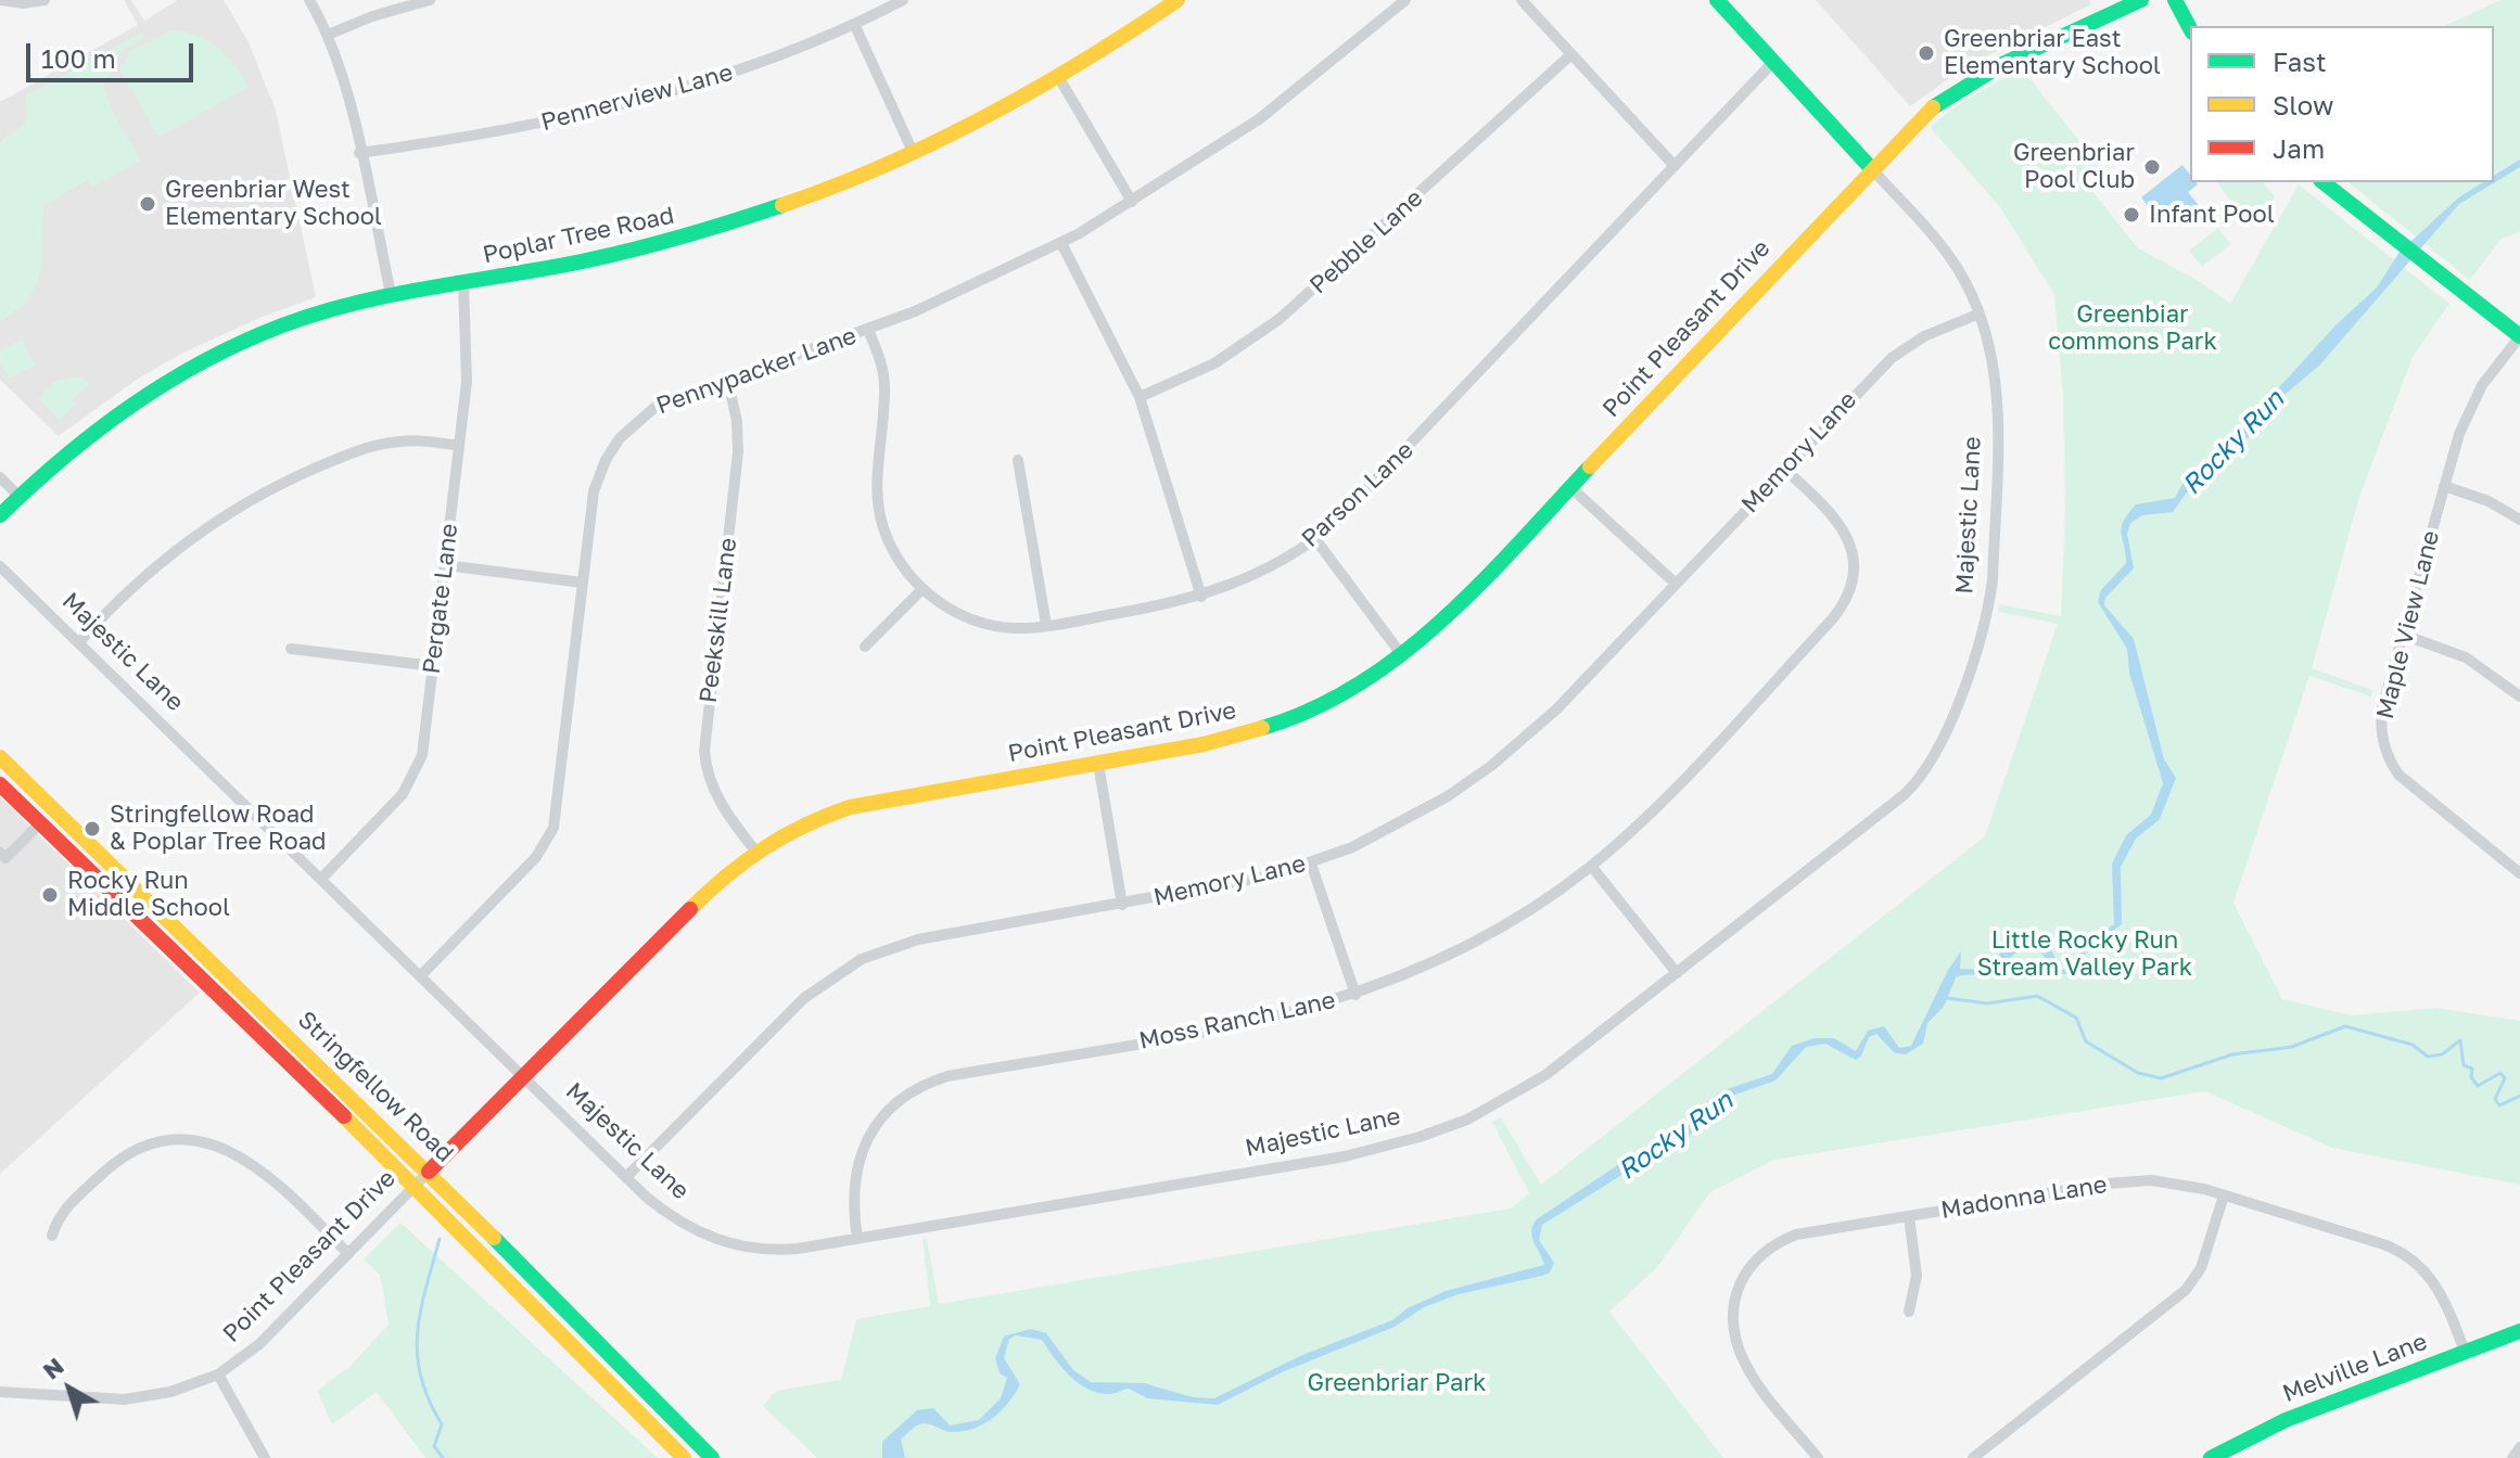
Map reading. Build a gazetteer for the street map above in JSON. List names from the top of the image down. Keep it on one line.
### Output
{"streets":{"street":["Pennerview Lane","Poplar Tree Road","Pebble Lane","Point Pleasant Drive","Pennypacker Lane","Memory Lane","Parson Lane","Majestic Lane","Pergate Lane","Peekskill Lane","Maple View Lane","Moss Ranch Lane","Stringfellow Road","Madonna Lane","Melville Lane"]},"crossings":[["Poplar Tree Road","Pergate Lane"],["Point Pleasant Drive","Majestic Lane"],["Point Pleasant Drive","Peekskill Lane"],["Point Pleasant Drive","Stringfellow Road"],["Pennypacker Lane","Parson Lane"],["Pennypacker Lane","Majestic Lane"],["Pennypacker Lane","Peekskill Lane"],["Memory Lane","Majestic Lane"],["Memory Lane","Moss Ranch Lane"],["Parson Lane","Majestic Lane"],["Majestic Lane","Pergate Lane"],["Majestic Lane","Moss Ranch Lane"],["Madonna Lane","Melville Lane"]],"water":["Rocky Run"],"parks":["Greenbiar commons Park","Little Rocky Run Stream Valley Park","Greenbriar Park"],"places":["Greenbriar East Elementary School","Greenbriar Pool Club","Greenbriar West Elementary School","Infant Pool","Stringfellow Road & Poplar Tree Road","Rocky Run Middle School"],"legend":["Fast","Slow","Jam"],"scale_bar":"100 m","north":"top left"}
